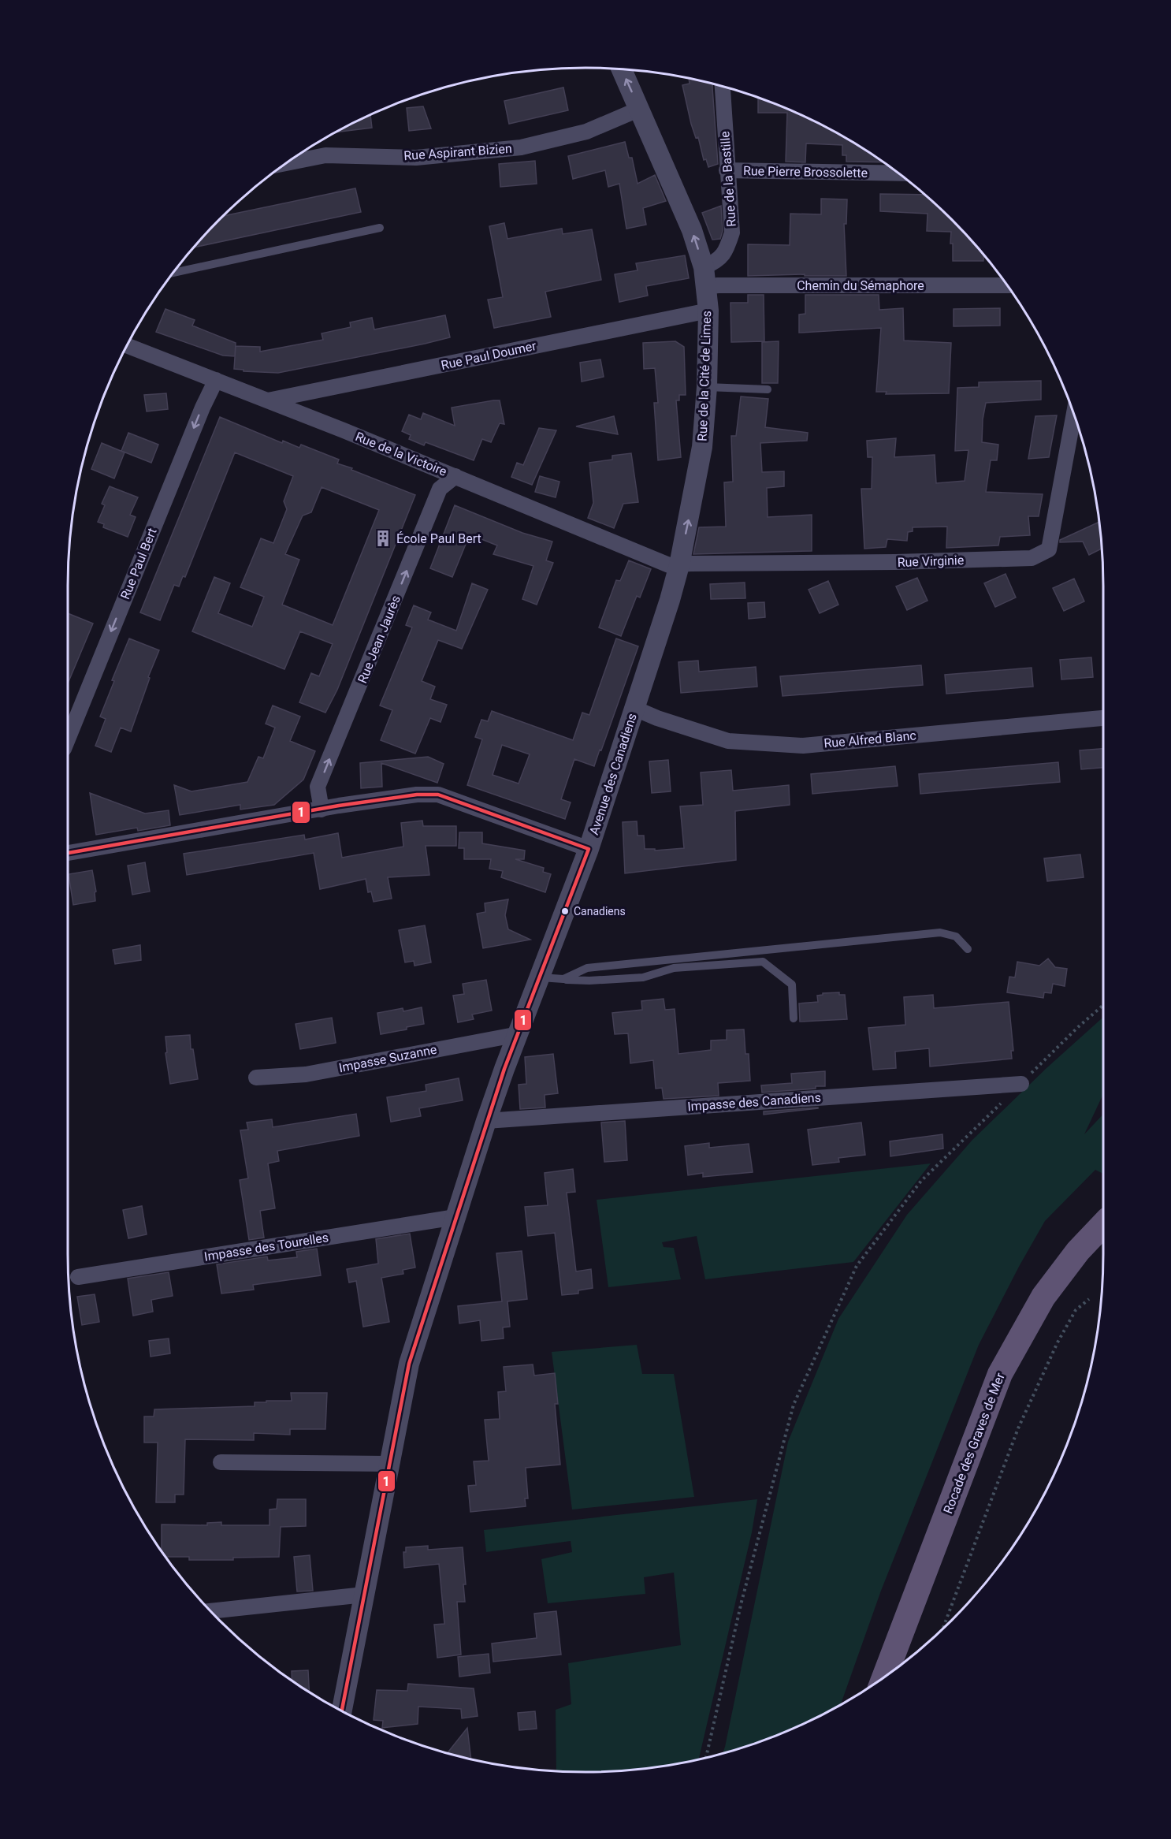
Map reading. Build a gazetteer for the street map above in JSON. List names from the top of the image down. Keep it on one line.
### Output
{"streets":{"main road":["Rocade des Graves de Mer"],"street":["Rue Aspirant Bizien","Rue Pierre Brossolette","Rue de la Bastille","Chemin du Sémaphore","Rue Paul Doumer","Rue de la Cité de Limes","Rue de la Victoire","Rue Virginie","Rue Paul Bert","Rue Jean Jaurès","Rue Alfred Blanc","Avenue des Canadiens","Impasse Suzanne","Impasse des Canadiens","Impasse des Tourelles"]},"crossings":[["Rue Aspirant Bizien","Rue de la Cité de Limes"],["Rue Pierre Brossolette","Rue de la Bastille"],["Rue de la Bastille","Chemin du Sémaphore"],["Rue de la Bastille","Rue de la Cité de Limes"],["Chemin du Sémaphore","Rue de la Cité de Limes"],["Rue Paul Doumer","Rue de la Cité de Limes"],["Rue Paul Doumer","Rue de la Victoire"],["Rue de la Cité de Limes","Rue de la Victoire"],["Rue de la Cité de Limes","Rue Virginie"],["Rue de la Cité de Limes","Avenue des Canadiens"],["Rue de la Victoire","Rue Virginie"],["Rue de la Victoire","Rue Paul Bert"],["Rue de la Victoire","Rue Jean Jaurès"],["Rue de la Victoire","Avenue des Canadiens"],["Rue Virginie","Avenue des Canadiens"],["Rue Alfred Blanc","Avenue des Canadiens"],["Avenue des Canadiens","Impasse Suzanne"],["Avenue des Canadiens","Impasse des Canadiens"],["Avenue des Canadiens","Impasse des Tourelles"]],"one_way":["Rue de la Cité de Limes","Rue Paul Bert","Rue Jean Jaurès"],"places":{"building":["École Paul Bert"],"other":["Canadiens"]},"lines":["transit line 1"]}
